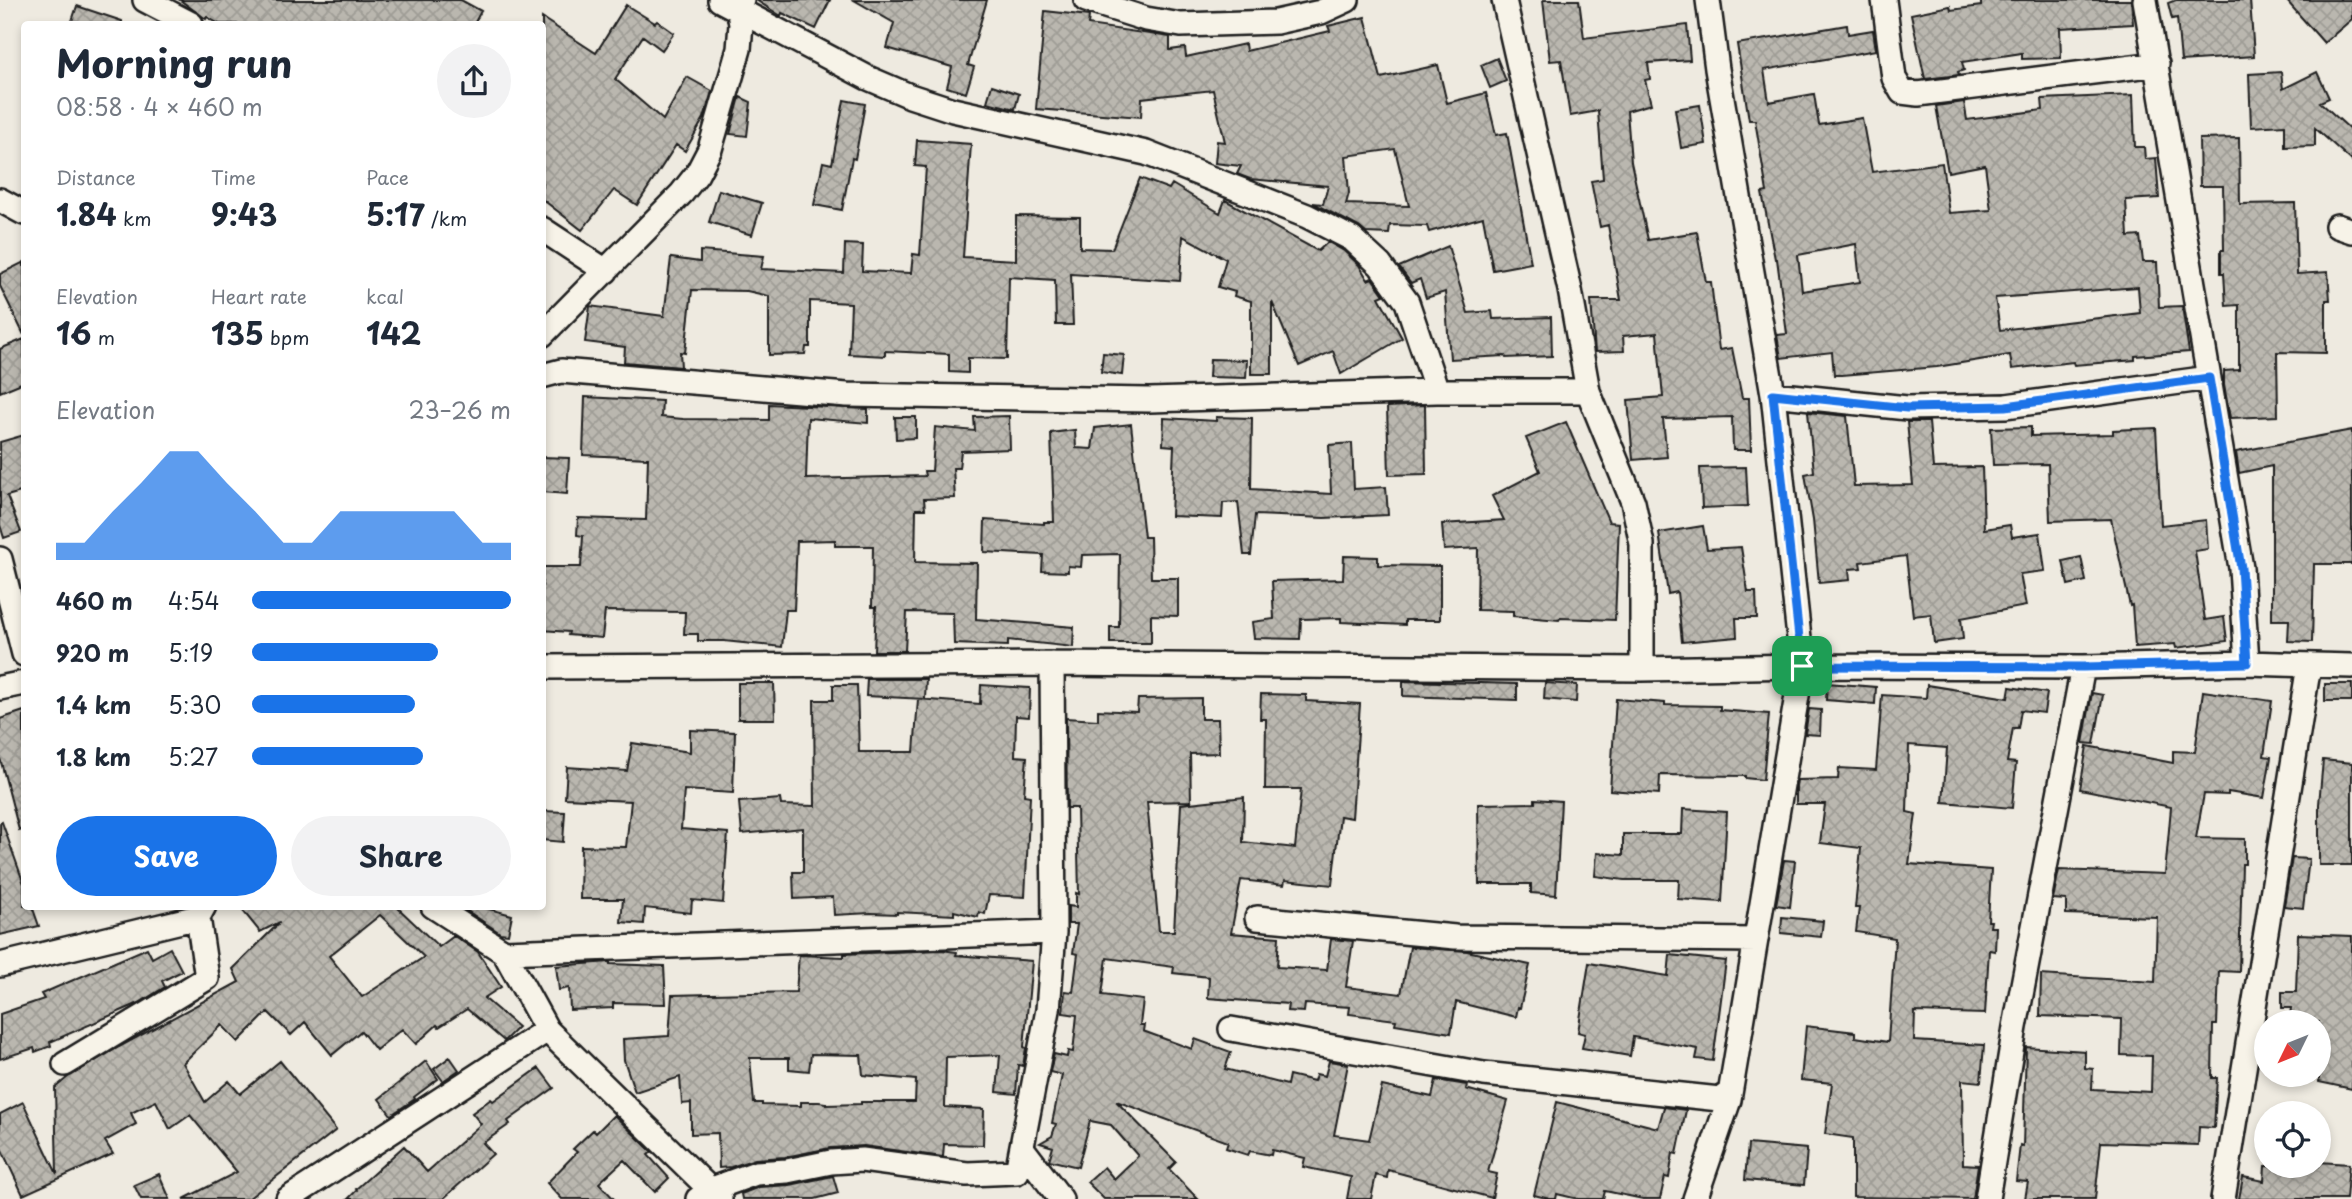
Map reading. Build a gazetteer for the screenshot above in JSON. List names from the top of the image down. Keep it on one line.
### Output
{"north":"bottom left","page":{"heading":["Morning run","08:58 · 4 × 460 m"],"stats":[["Distance","1.84 km"],["Time","9:43"],["Pace","5:17 /km"],["Elevation","16 m"],["Heart rate","135 bpm"],["kcal","142"]],"chart":["Elevation","23–26 m"],"list":[{"name":"460 m","note":"4:54"},{"name":"920 m","note":"5:19"},{"name":"1.4 km","note":"5:30"},{"name":"1.8 km","note":"5:27"}],"buttons":["Save","Share"]}}
